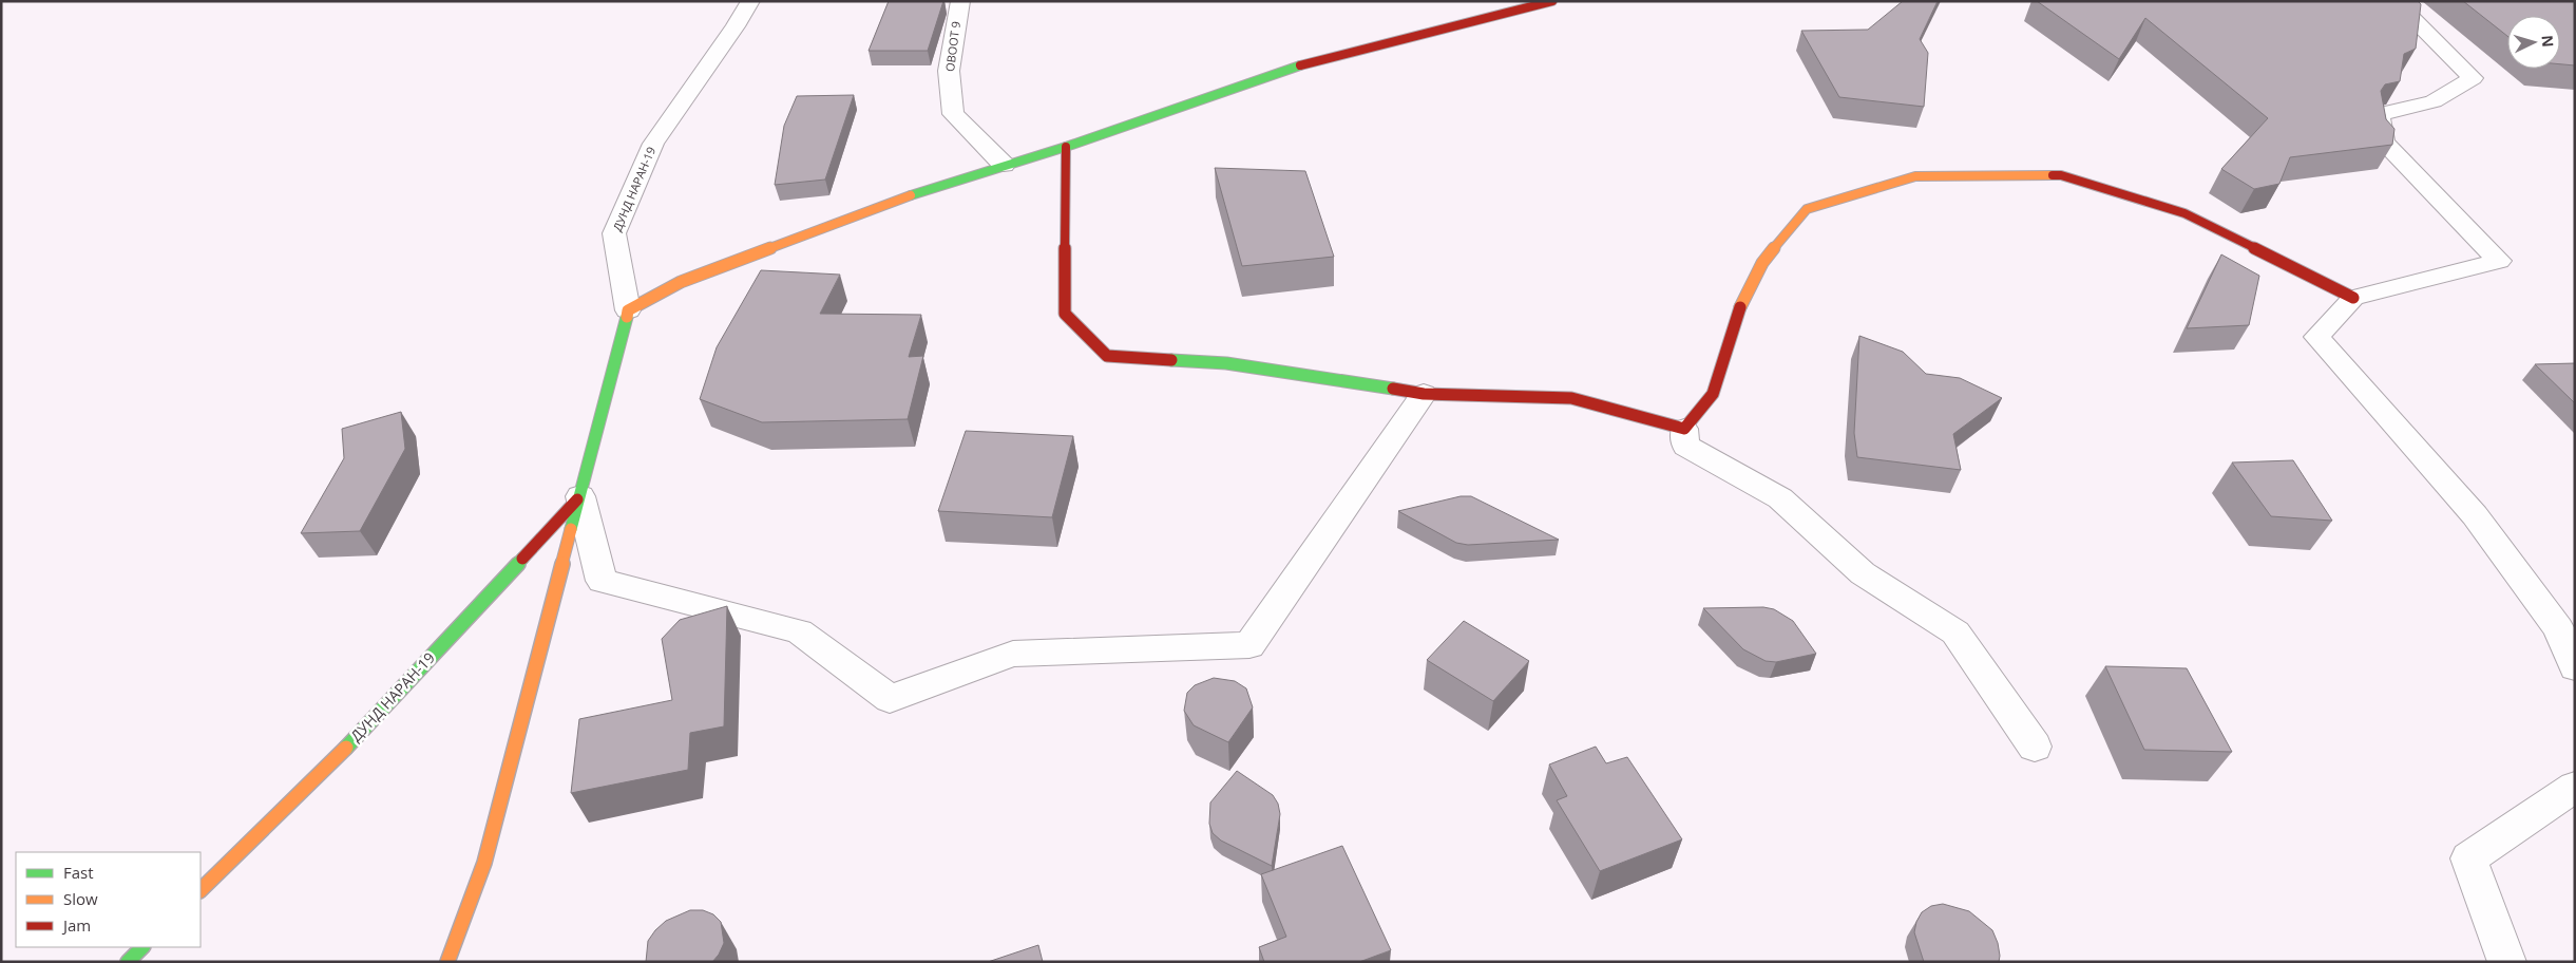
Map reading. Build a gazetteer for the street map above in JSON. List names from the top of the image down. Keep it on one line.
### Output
{"streets":{"street":["ОВООТ 9","ДУНД НАРАН-19"]},"legend":["Fast","Slow","Jam"],"north":"right"}
